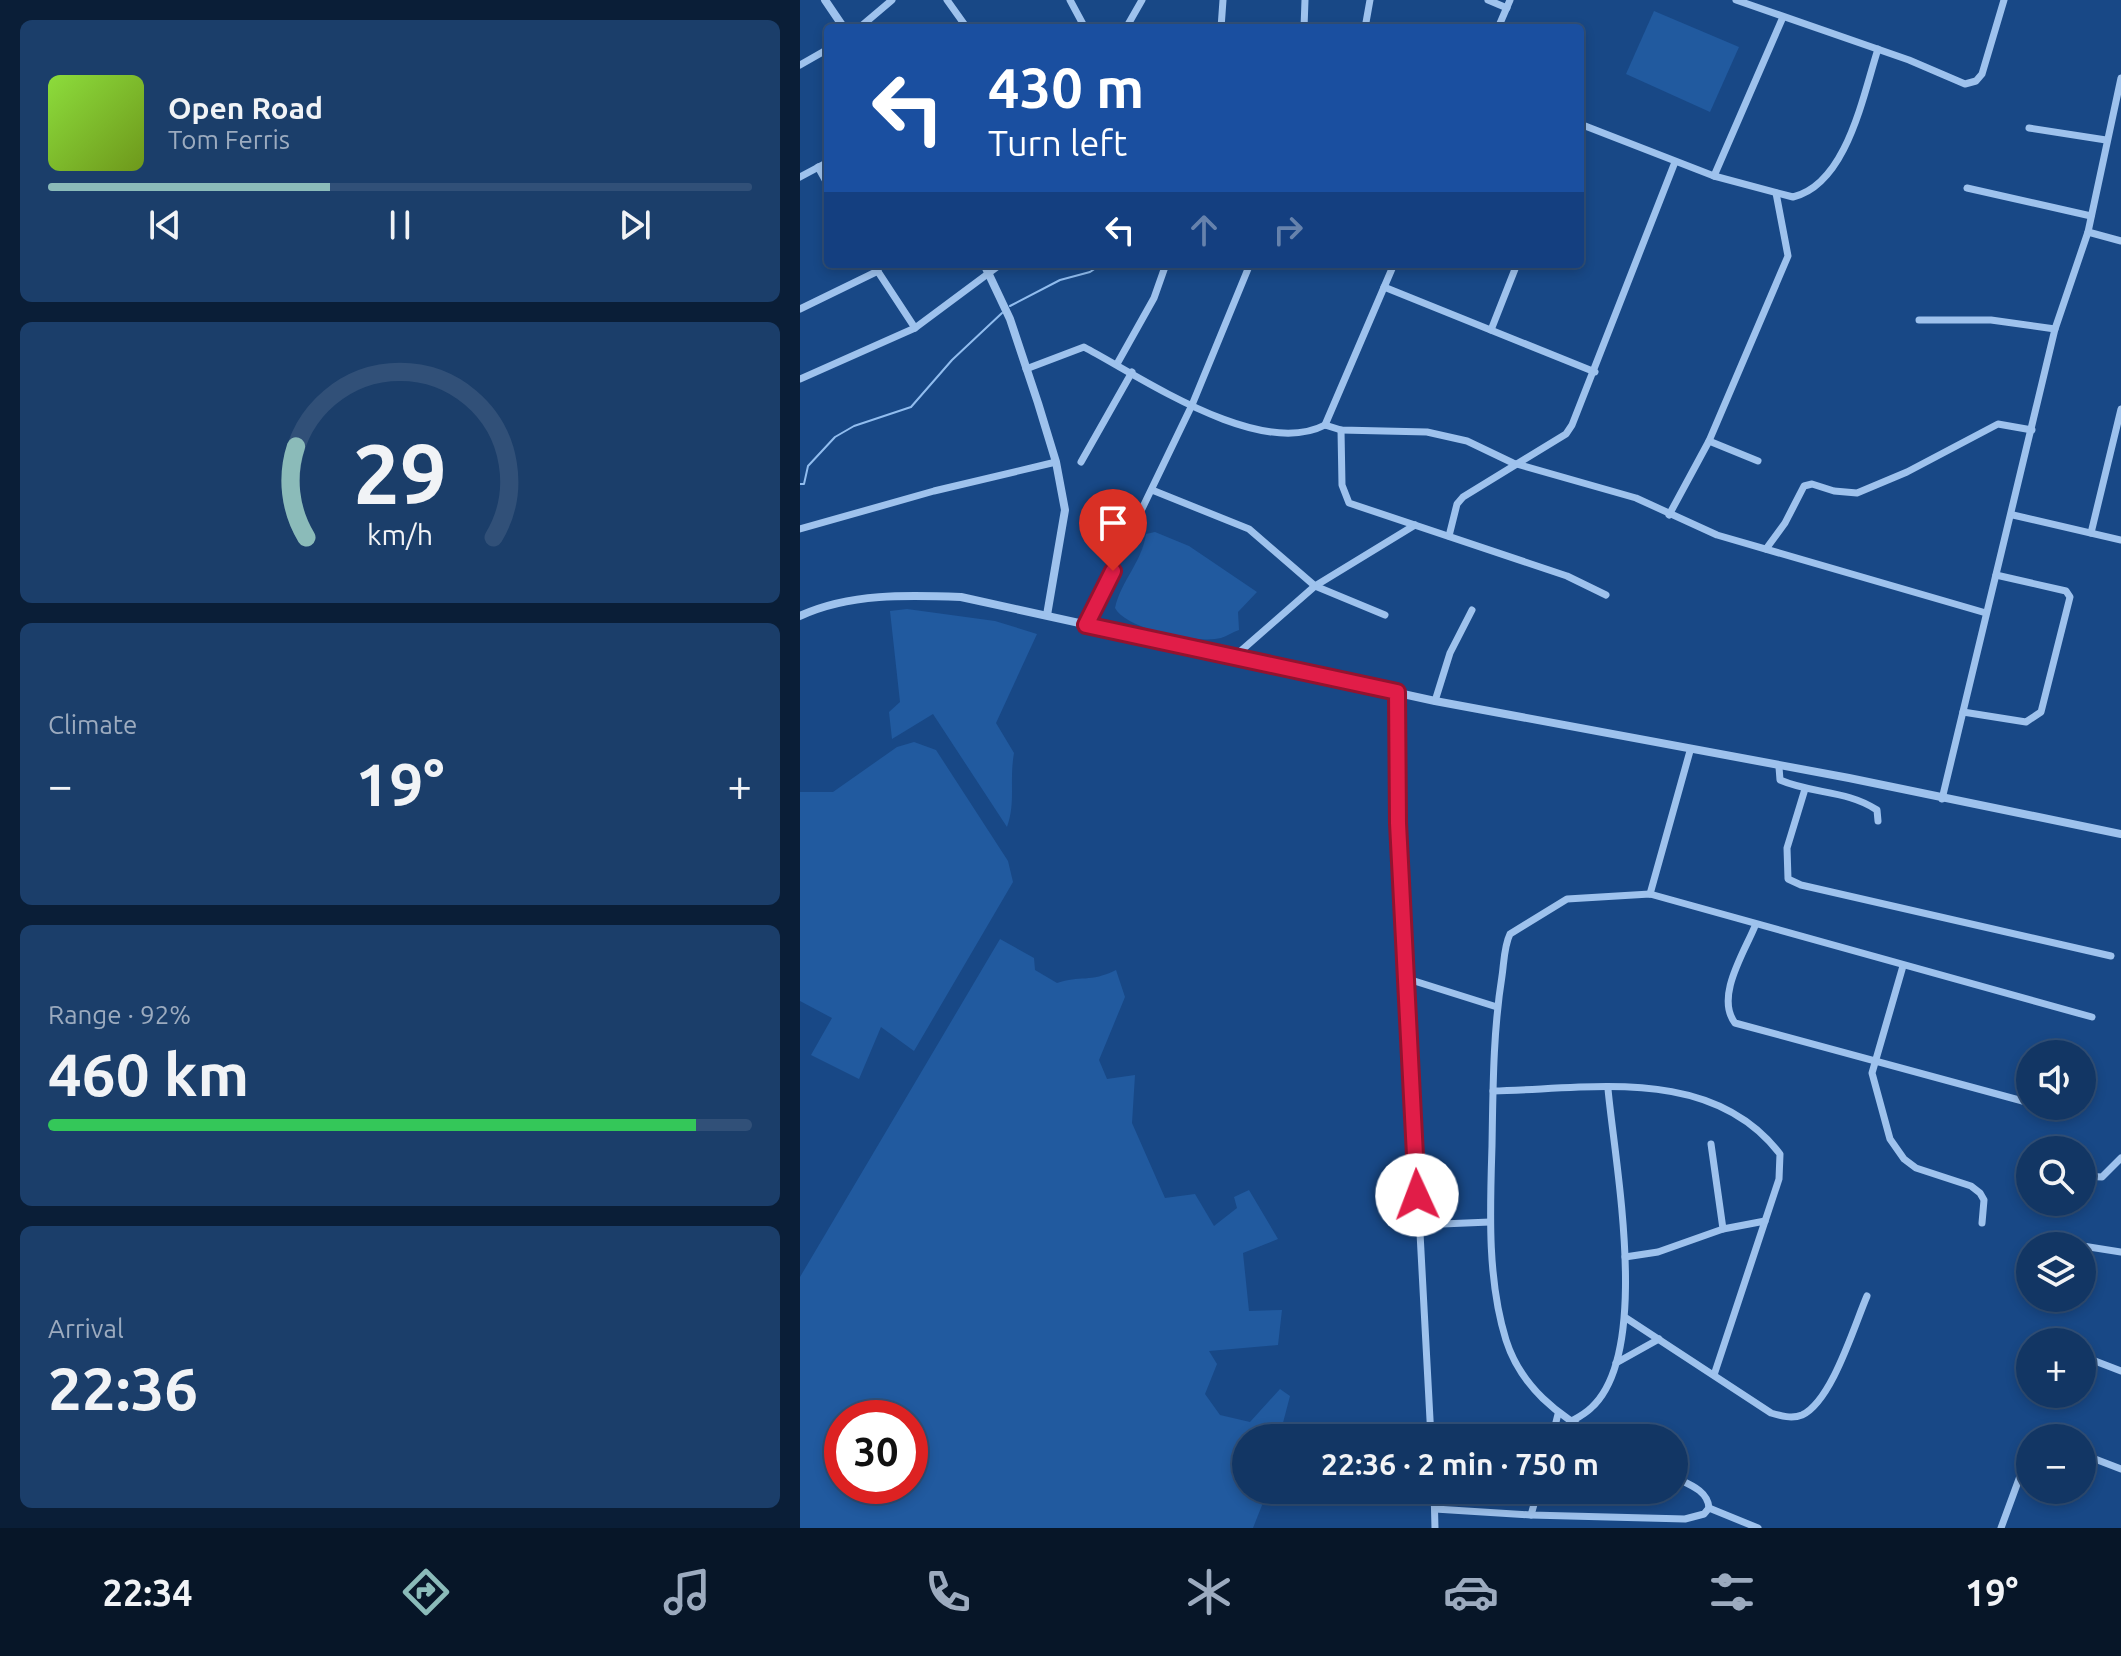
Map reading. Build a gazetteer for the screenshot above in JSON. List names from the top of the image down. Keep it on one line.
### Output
{"page":{"turn":["430 m","Turn left"],"song":["Open Road","Tom Ferris"],"tile":["Climate",["Range · 92%","460 km"],["Arrival","22:36"]],"heat":["−","19°","+"],"map_buttons":["+","−"],"limit":"30","trip":"22:36 · 2 min · 750 m","tabs":["22:34","19°"],"gauge":["29","km/h"]}}
